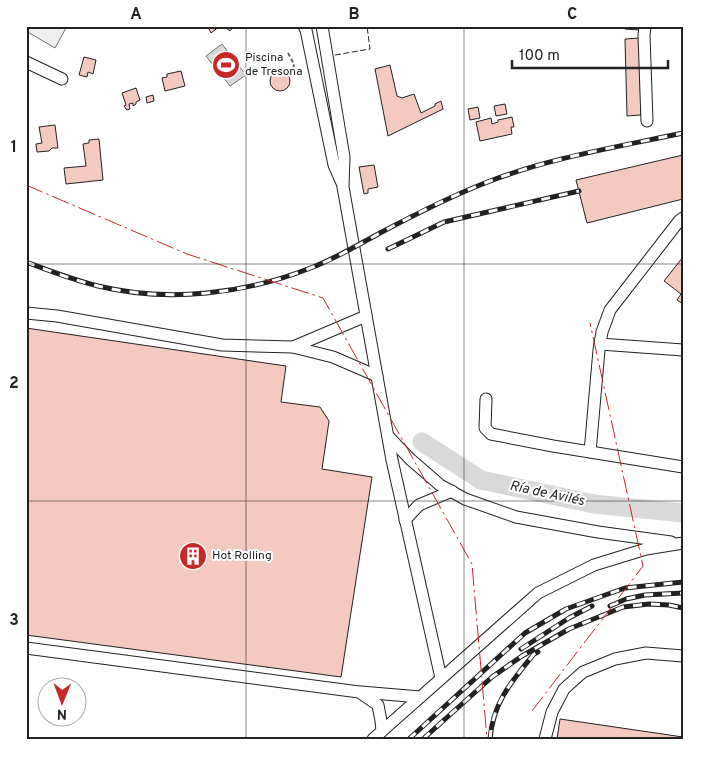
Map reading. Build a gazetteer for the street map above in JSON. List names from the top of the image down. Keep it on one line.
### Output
{"water":["Ría de Avilés"],"places":{"sports":["Piscina de Tresona"],"building":["Hot Rolling"]},"scale_bar":"100 m","north":"bottom","grid":{"columns":["A","B","C"],"rows":["1","2","3"]}}
